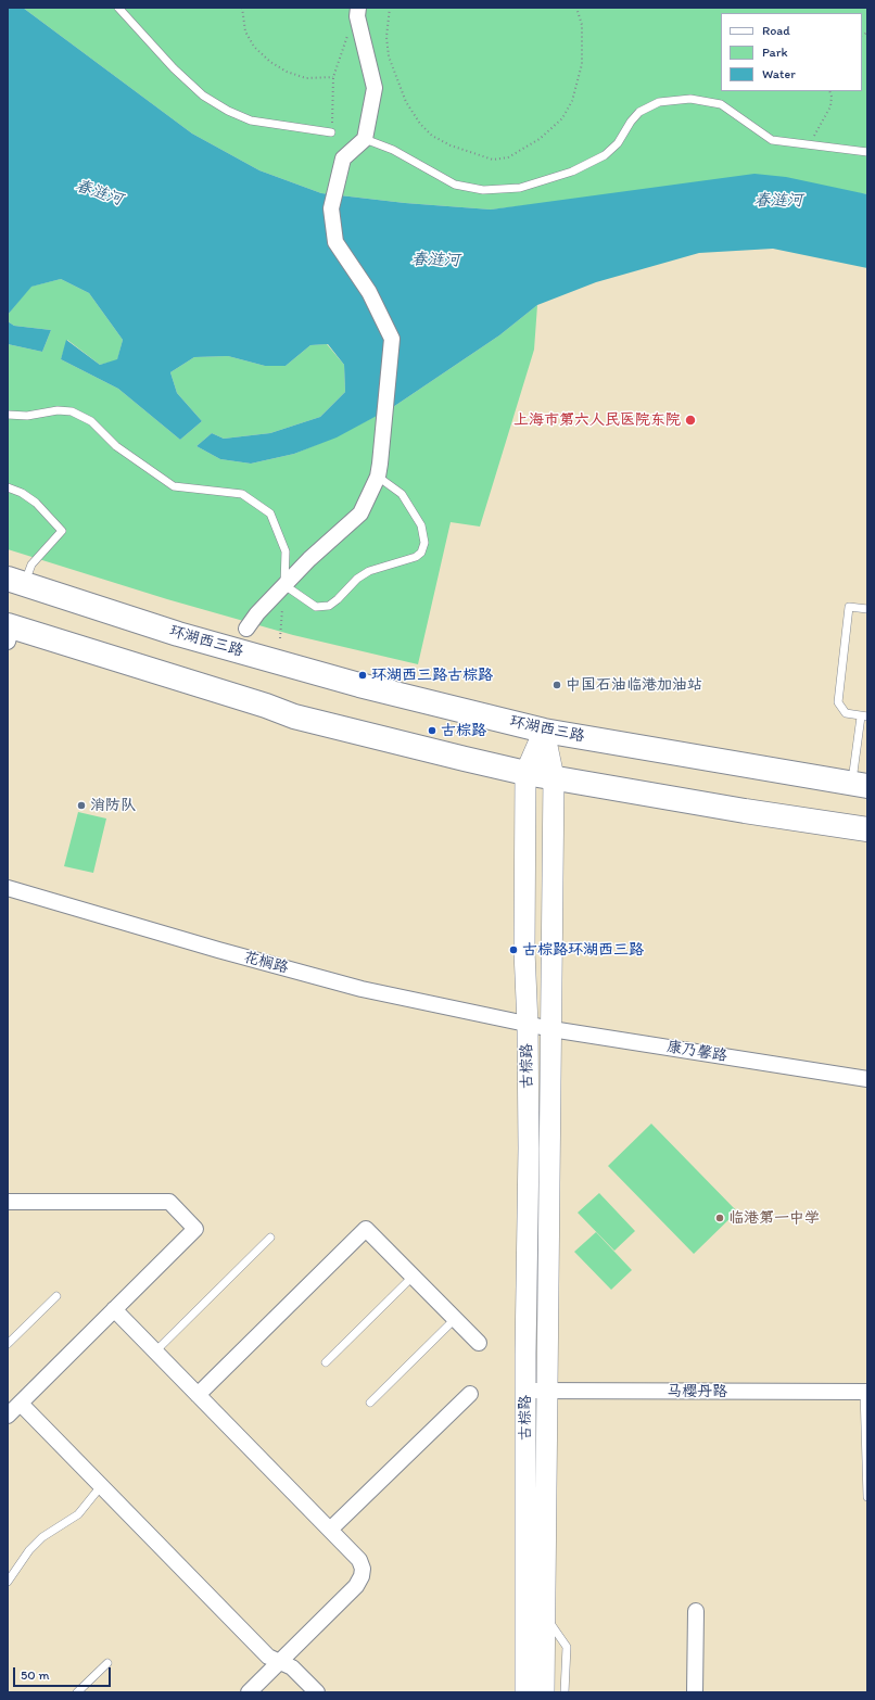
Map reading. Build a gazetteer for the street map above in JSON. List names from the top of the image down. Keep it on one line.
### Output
{"streets":{"main road":["环湖西三路"],"street":["花榈路","康乃馨路","古棕路","马樱丹路"]},"crossings":[["环湖西三路","古棕路"],["花榈路","康乃馨路"],["花榈路","古棕路"],["康乃馨路","古棕路"],["古棕路","马樱丹路"]],"water":["春涟河"],"places":["上海市第六人民医院东院","环湖西三路古棕路","中国石油临港加油站","古棕路","消防队","古棕路环湖西三路","临港第一中学"],"legend":["Road","Park","Water"],"scale_bar":"50 m"}
